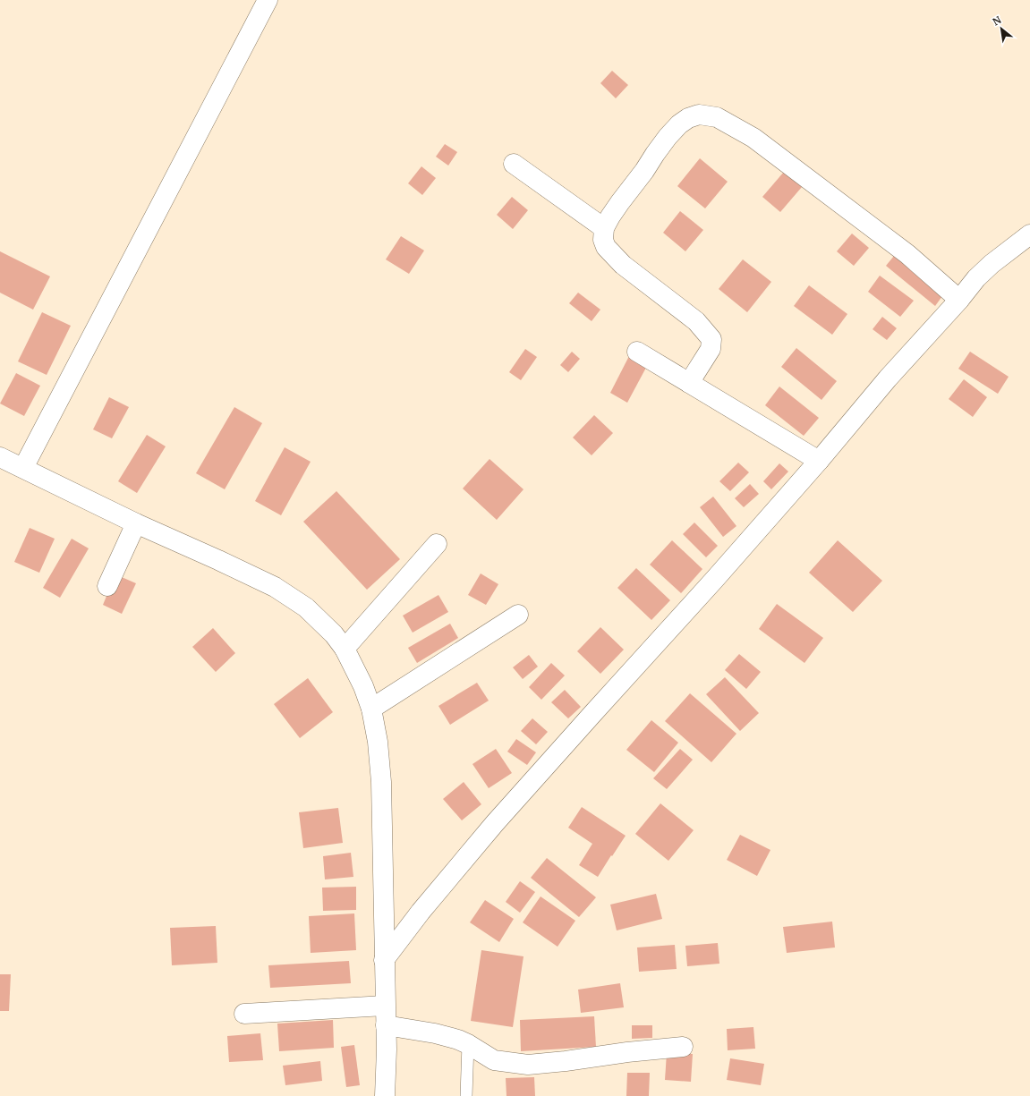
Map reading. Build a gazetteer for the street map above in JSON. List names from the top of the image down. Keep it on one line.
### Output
{"north":"top left"}
